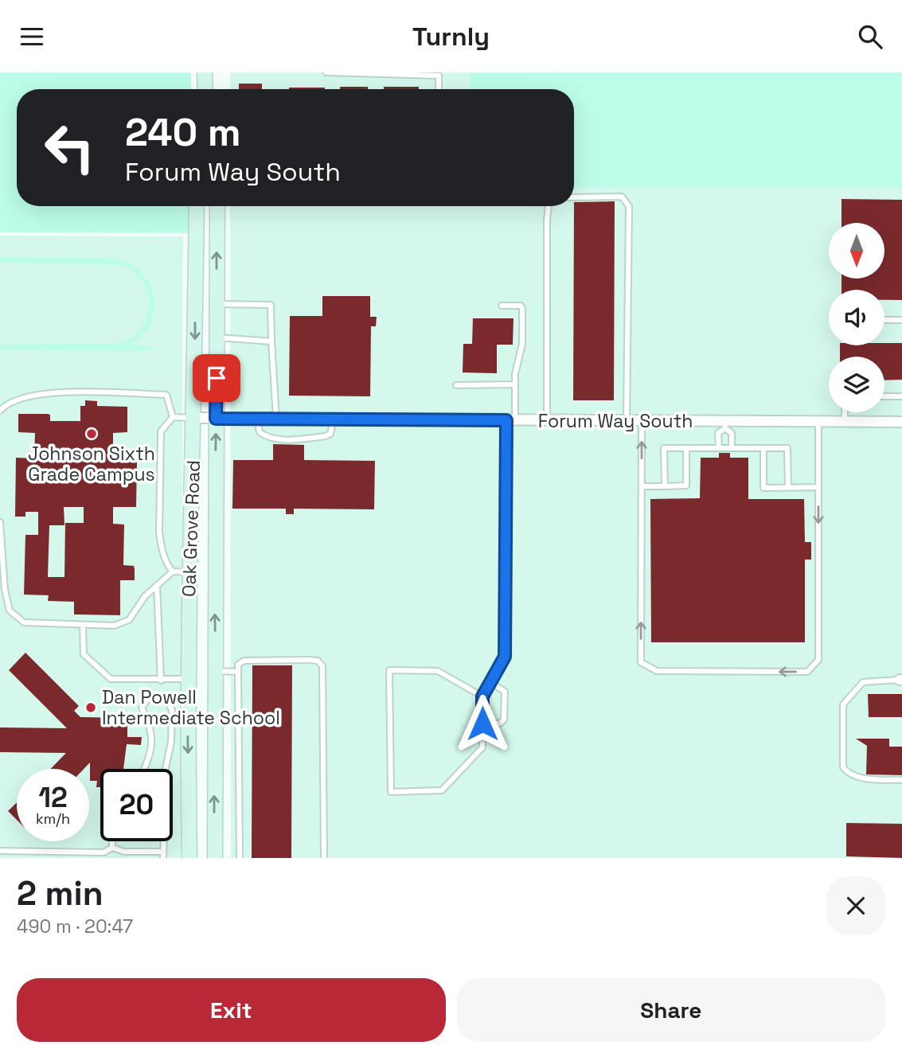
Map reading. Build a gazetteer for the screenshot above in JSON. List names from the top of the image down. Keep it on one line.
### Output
{"streets":{"street":["Forum Way South","Oak Grove Road"]},"crossings":[["Forum Way South","Oak Grove Road"]],"places":["Johnson Sixth Grade Campus","Dan Powell Intermediate School"],"north":"bottom","page":{"header":"Turnly","turn":["240 m","Forum Way South"],"speed":"12 km/h","limit":"20","heading":["2 min","490 m · 20:47"],"buttons":["Exit","Share"]}}
